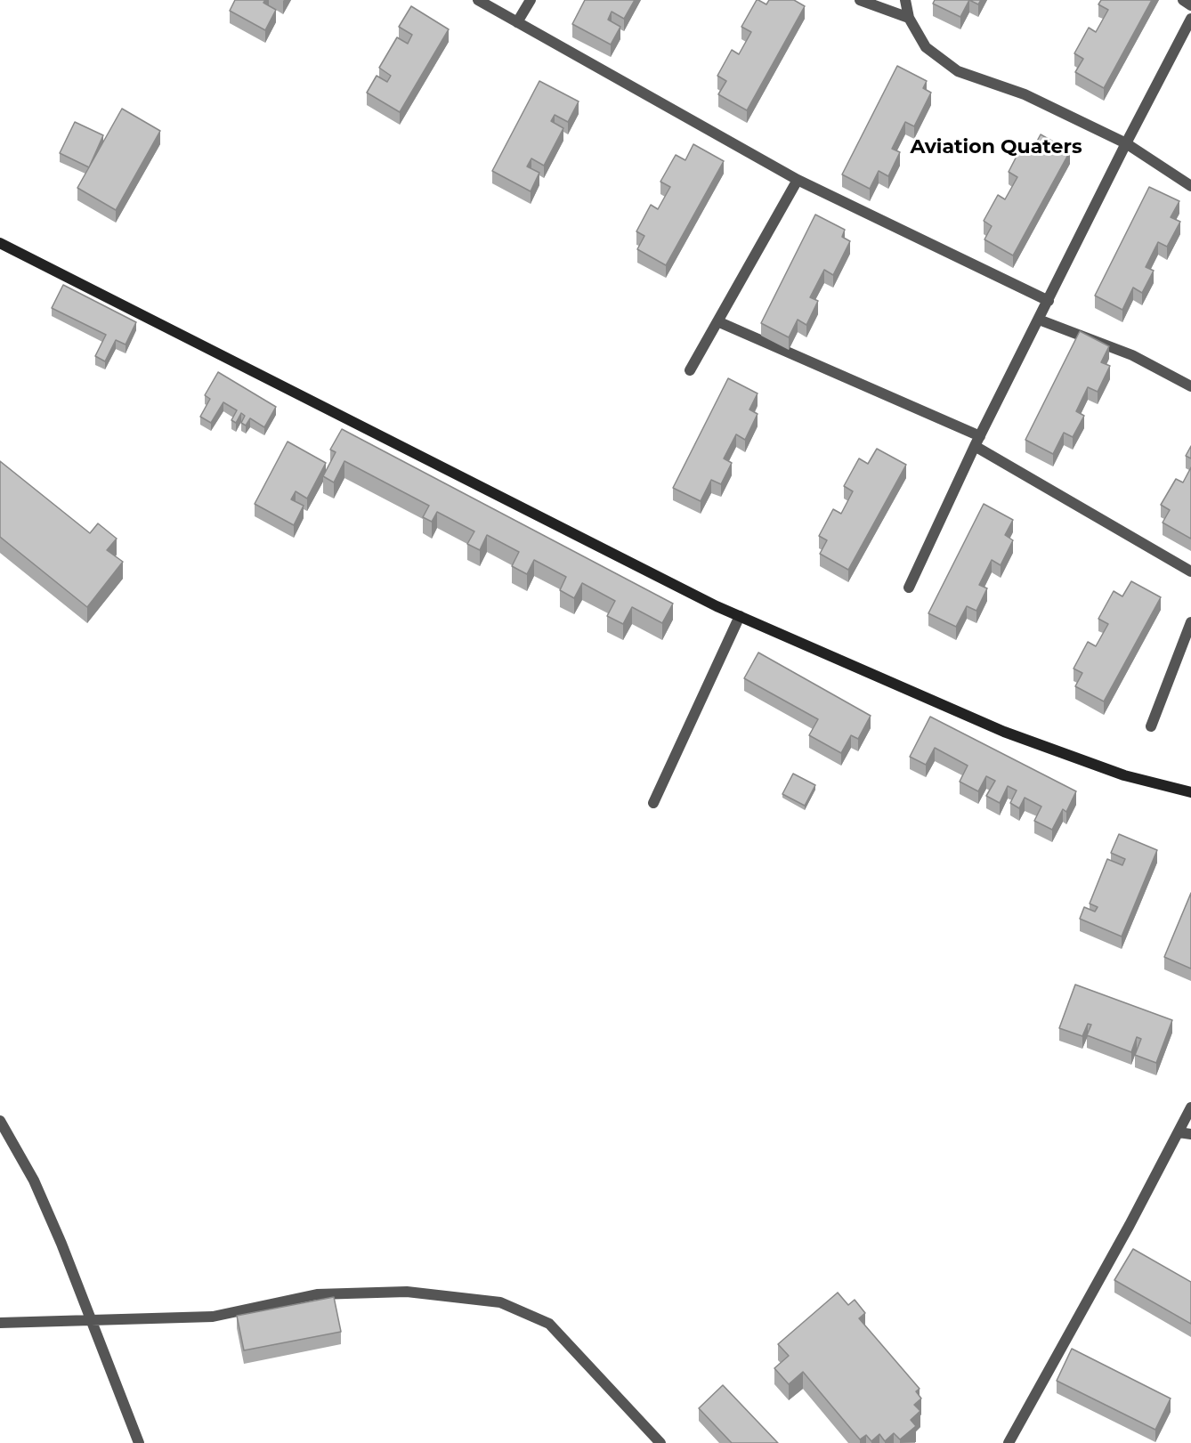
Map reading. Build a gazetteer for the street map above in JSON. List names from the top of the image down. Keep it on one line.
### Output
{"districts":["Aviation Quaters"]}
